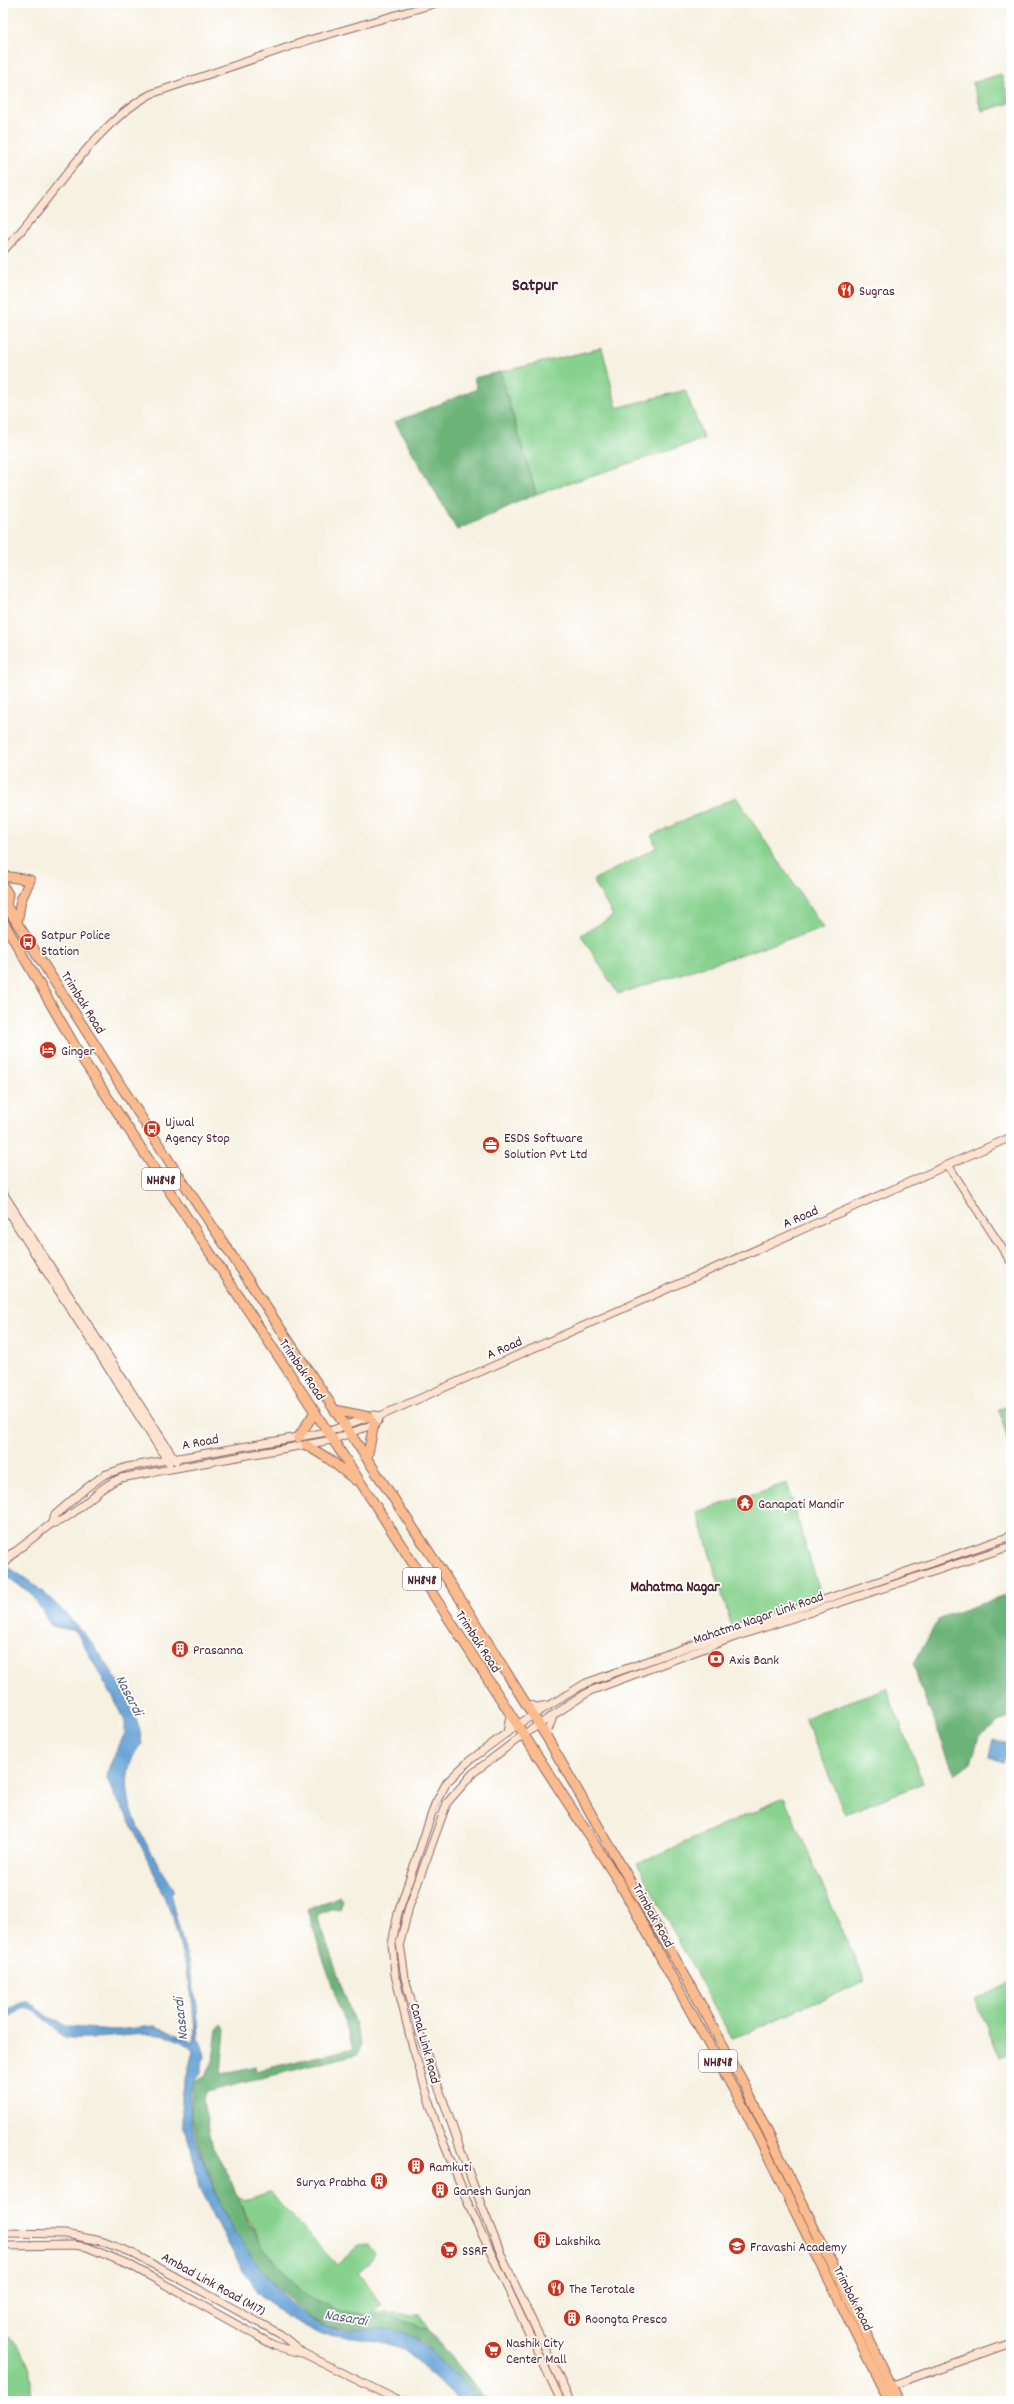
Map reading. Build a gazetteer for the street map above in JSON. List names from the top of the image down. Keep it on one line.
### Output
{"streets":{"highway":["Trimbak Road","NH848"],"main road":["A Road","Mahatma Nagar Link Road","Canal Link Road","Ambad Link Road (M17)"]},"crossings":[["Trimbak Road","NH848"],["Trimbak Road","A Road"],["Trimbak Road","Mahatma Nagar Link Road"],["Trimbak Road","Canal Link Road"],["NH848","A Road"],["Mahatma Nagar Link Road","Canal Link Road"]],"districts":["Satpur","Mahatma Nagar"],"water":["Nasardi"],"places":{"restaurant":["Sugras","The Terotale"],"bus stop":["Satpur Police Station","Ujwal Agency Stop"],"hotel":["Ginger"],"office":["ESDS Software Solution Pvt Ltd"],"temple":["Ganapati Mandir"],"building":["Prasanna","Ramkuti","Surya Prabha","Ganesh Gunjan","Lakshika","Roongta Presco"],"bank":["Axis Bank"],"school or university":["Fravashi Academy"],"supermarket":["SSRF","Nashik City Center Mall"]}}
